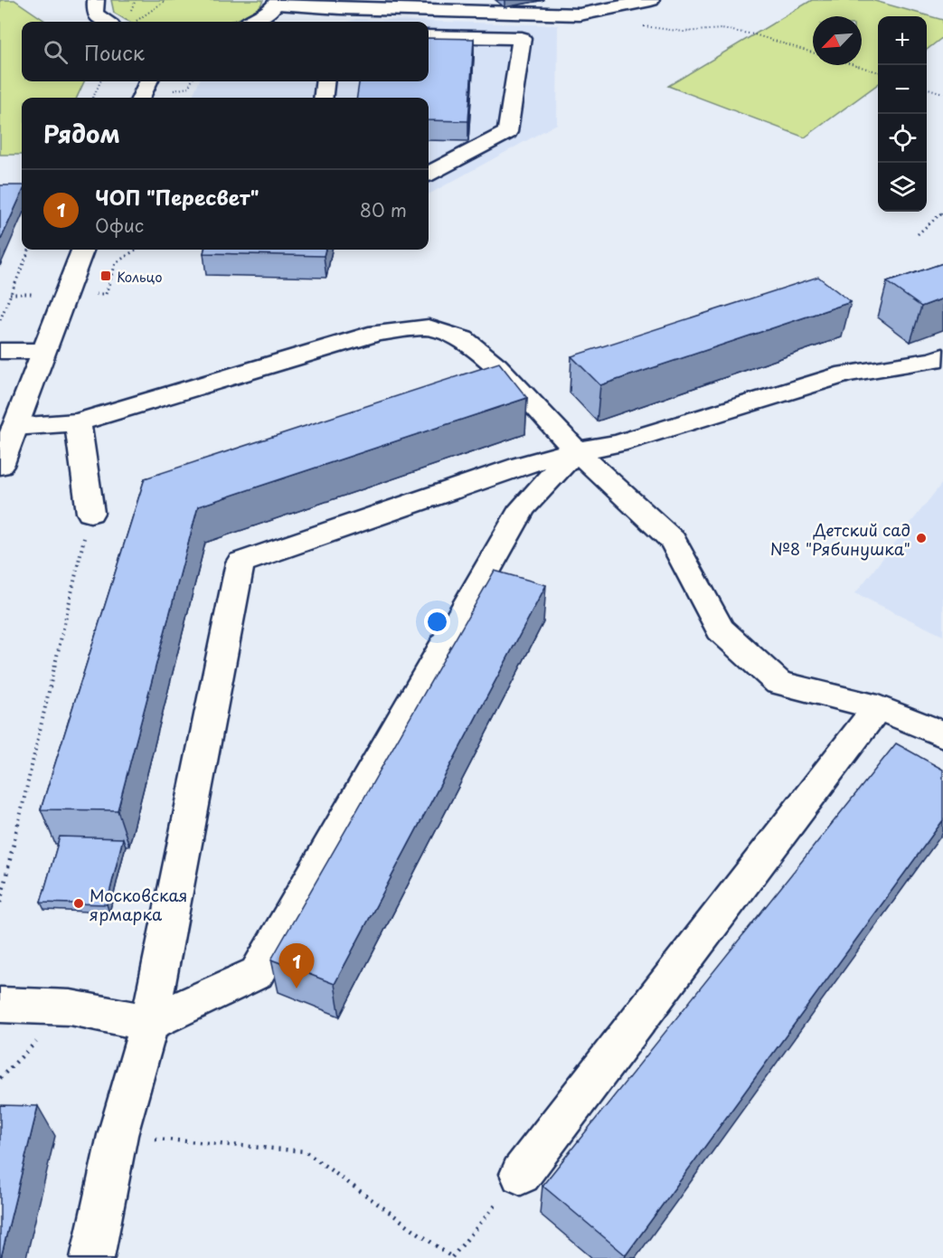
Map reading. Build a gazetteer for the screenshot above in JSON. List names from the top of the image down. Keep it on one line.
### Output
{"places":{"transit":["Кольцо"],"other":["Детский сад №8 \"Рябинушка\"","Московская ярмарка"]},"north":"bottom left","page":{"map_buttons":["+","−"],"search":"Поиск","heading":"Рядом","list":[{"mark":"1","name":"ЧОП \"Пересвет\"","note":"Офис","value":"80 m"}],"pins":"1"}}
